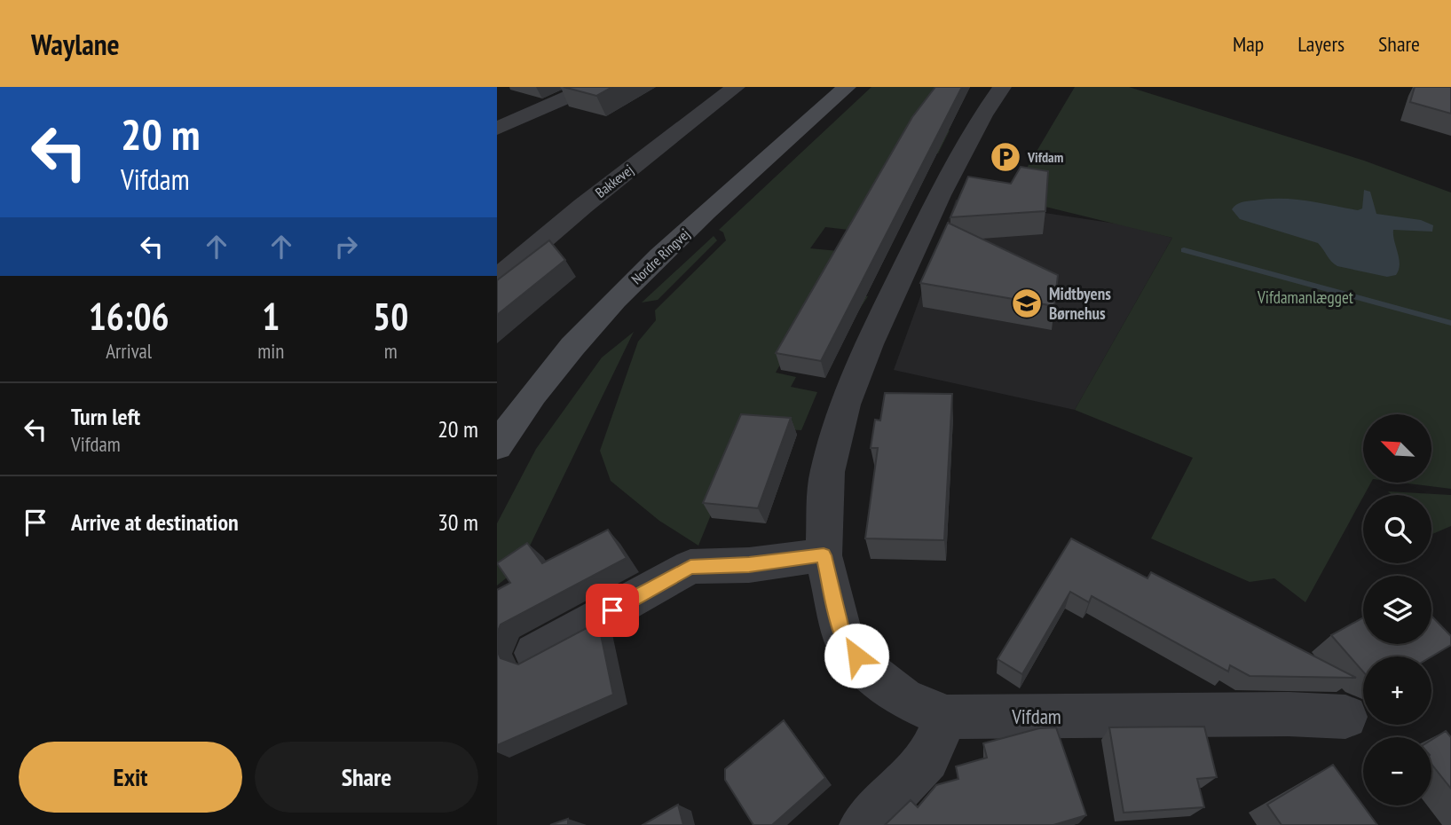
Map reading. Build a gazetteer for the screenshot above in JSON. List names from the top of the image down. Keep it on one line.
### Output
{"streets":{"main road":["Nordre Ringvej"],"street":["Bakkevej","Vifdam"]},"parks":["Vifdamanlægget"],"places":{"parking":["Vifdam"],"school or university":["Midtbyens Børnehus"]},"north":"top left","page":{"header":"Waylane","nav":["Map","Layers","Share"],"turn":["20 m","Vifdam"],"eta":["16:06","Arrival","1","min","50","m"],"list":[{"name":"Turn left","note":"Vifdam","value":"20 m"},{"name":"Arrive at destination","value":"30 m"}],"map_buttons":["+","−"],"buttons":["Exit","Share"]}}
